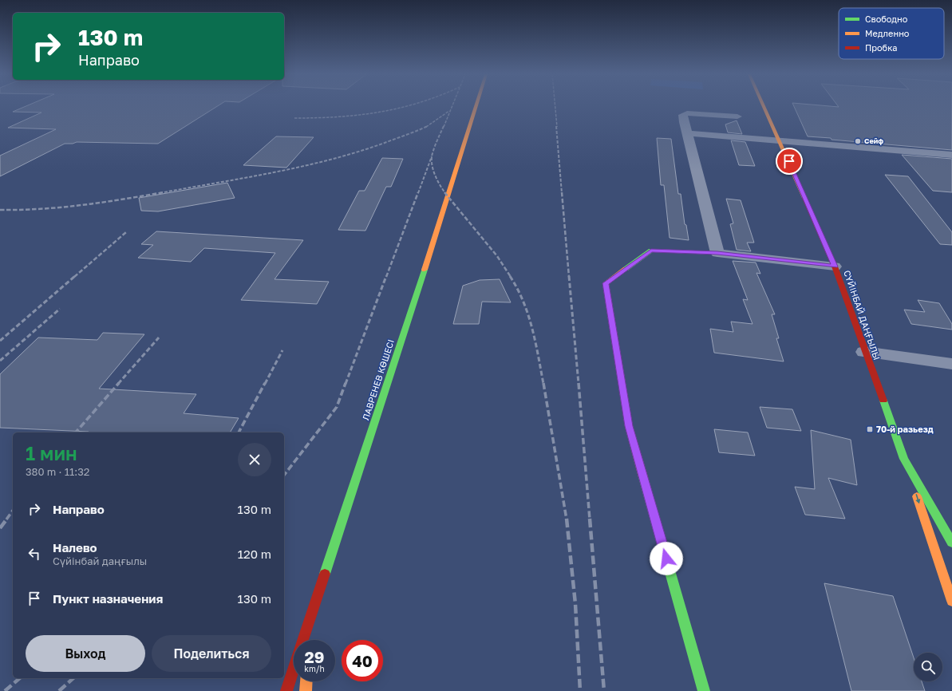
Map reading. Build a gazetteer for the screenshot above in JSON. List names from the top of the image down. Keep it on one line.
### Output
{"streets":{"main road":["СҮЙІНБАЙ ДАҢҒЫЛЫ","ЛАВРЕНЕВ КӨШЕСІ"]},"places":{"other":["Сейф"],"transit":["70-й разьезд"]},"legend":["Свободно","Медленно","Пробка"],"page":{"turn":["130 m","Направо"],"heading":["1 мин","380 m · 11:32"],"list":[{"name":"Направо","value":"130 m"},{"name":"Налево","note":"Сүйінбай даңғылы","value":"120 m"},{"name":"Пункт назначения","value":"130 m"}],"buttons":["Выход","Поделиться"],"speed":"29 km/h","limit":"40"}}
